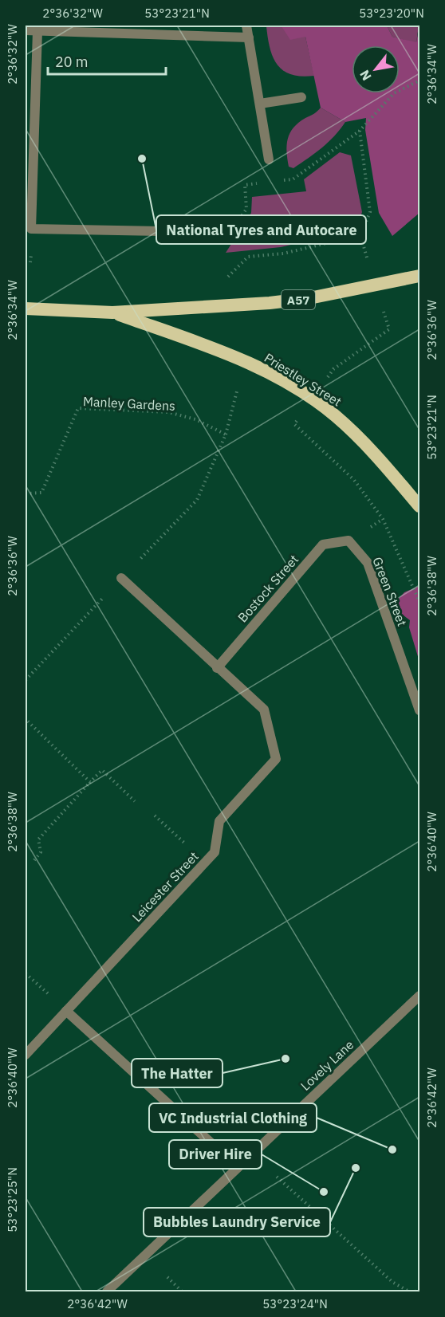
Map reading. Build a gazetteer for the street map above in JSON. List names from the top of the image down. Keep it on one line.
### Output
{"streets":{"highway":["A57","Priestley Street"],"street":["Bostock Street","Green Street","Leicester Street","Lovely Lane"],"path":["Manley Gardens"]},"crossings":[["Bostock Street","Green Street"],["Bostock Street","Leicester Street"]],"places":["National Tyres and Autocare","The Hatter","VC Industrial Clothing","Bubbles Laundry Service","Driver Hire"],"scale_bar":"20 m","north":"bottom left","coordinates":["2°36'32\"W","53°23'21\"N","53°23'20\"N","2°36'34\"W","2°36'36\"W","2°36'38\"W","2°36'40\"W","2°36'42\"W","53°23'25\"N","53°23'24\"N"]}
